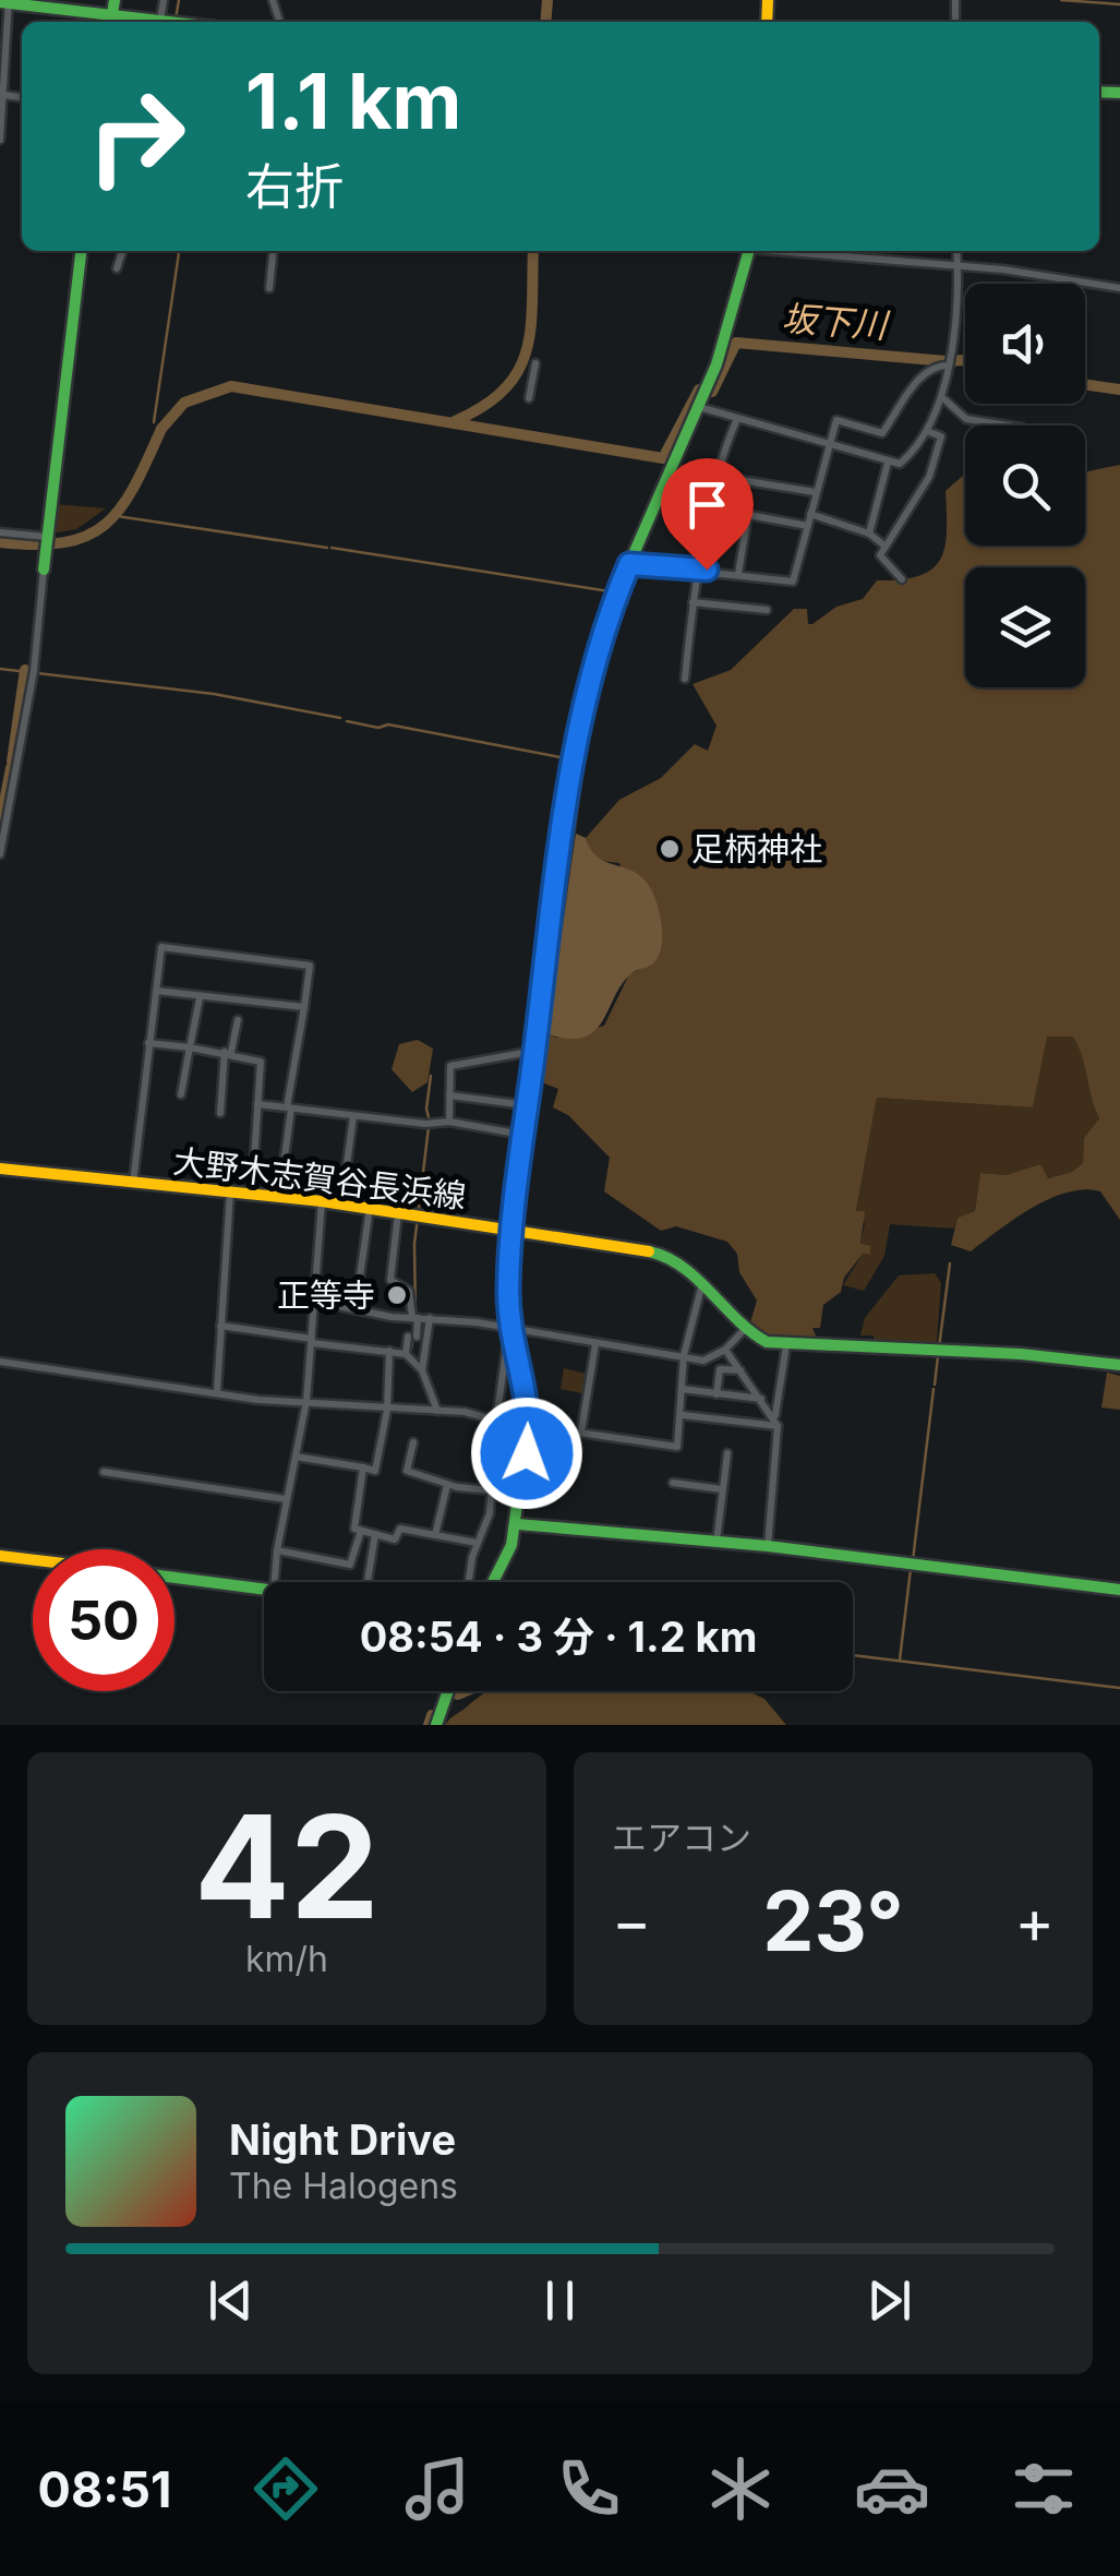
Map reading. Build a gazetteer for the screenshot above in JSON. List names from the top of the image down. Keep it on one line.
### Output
{"streets":{"main road":["大野木志賀谷長浜線"]},"water":["坂下川"],"places":["足柄神社","正等寺"],"page":{"turn":["1.1 km","右折"],"limit":"50","trip":"08:54 · 3 分 · 1.2 km","tile":[["42","km/h"],"エアコン"],"heat":["−","23°","+"],"song":["Night Drive","The Halogens"],"tabs":"08:51"}}
